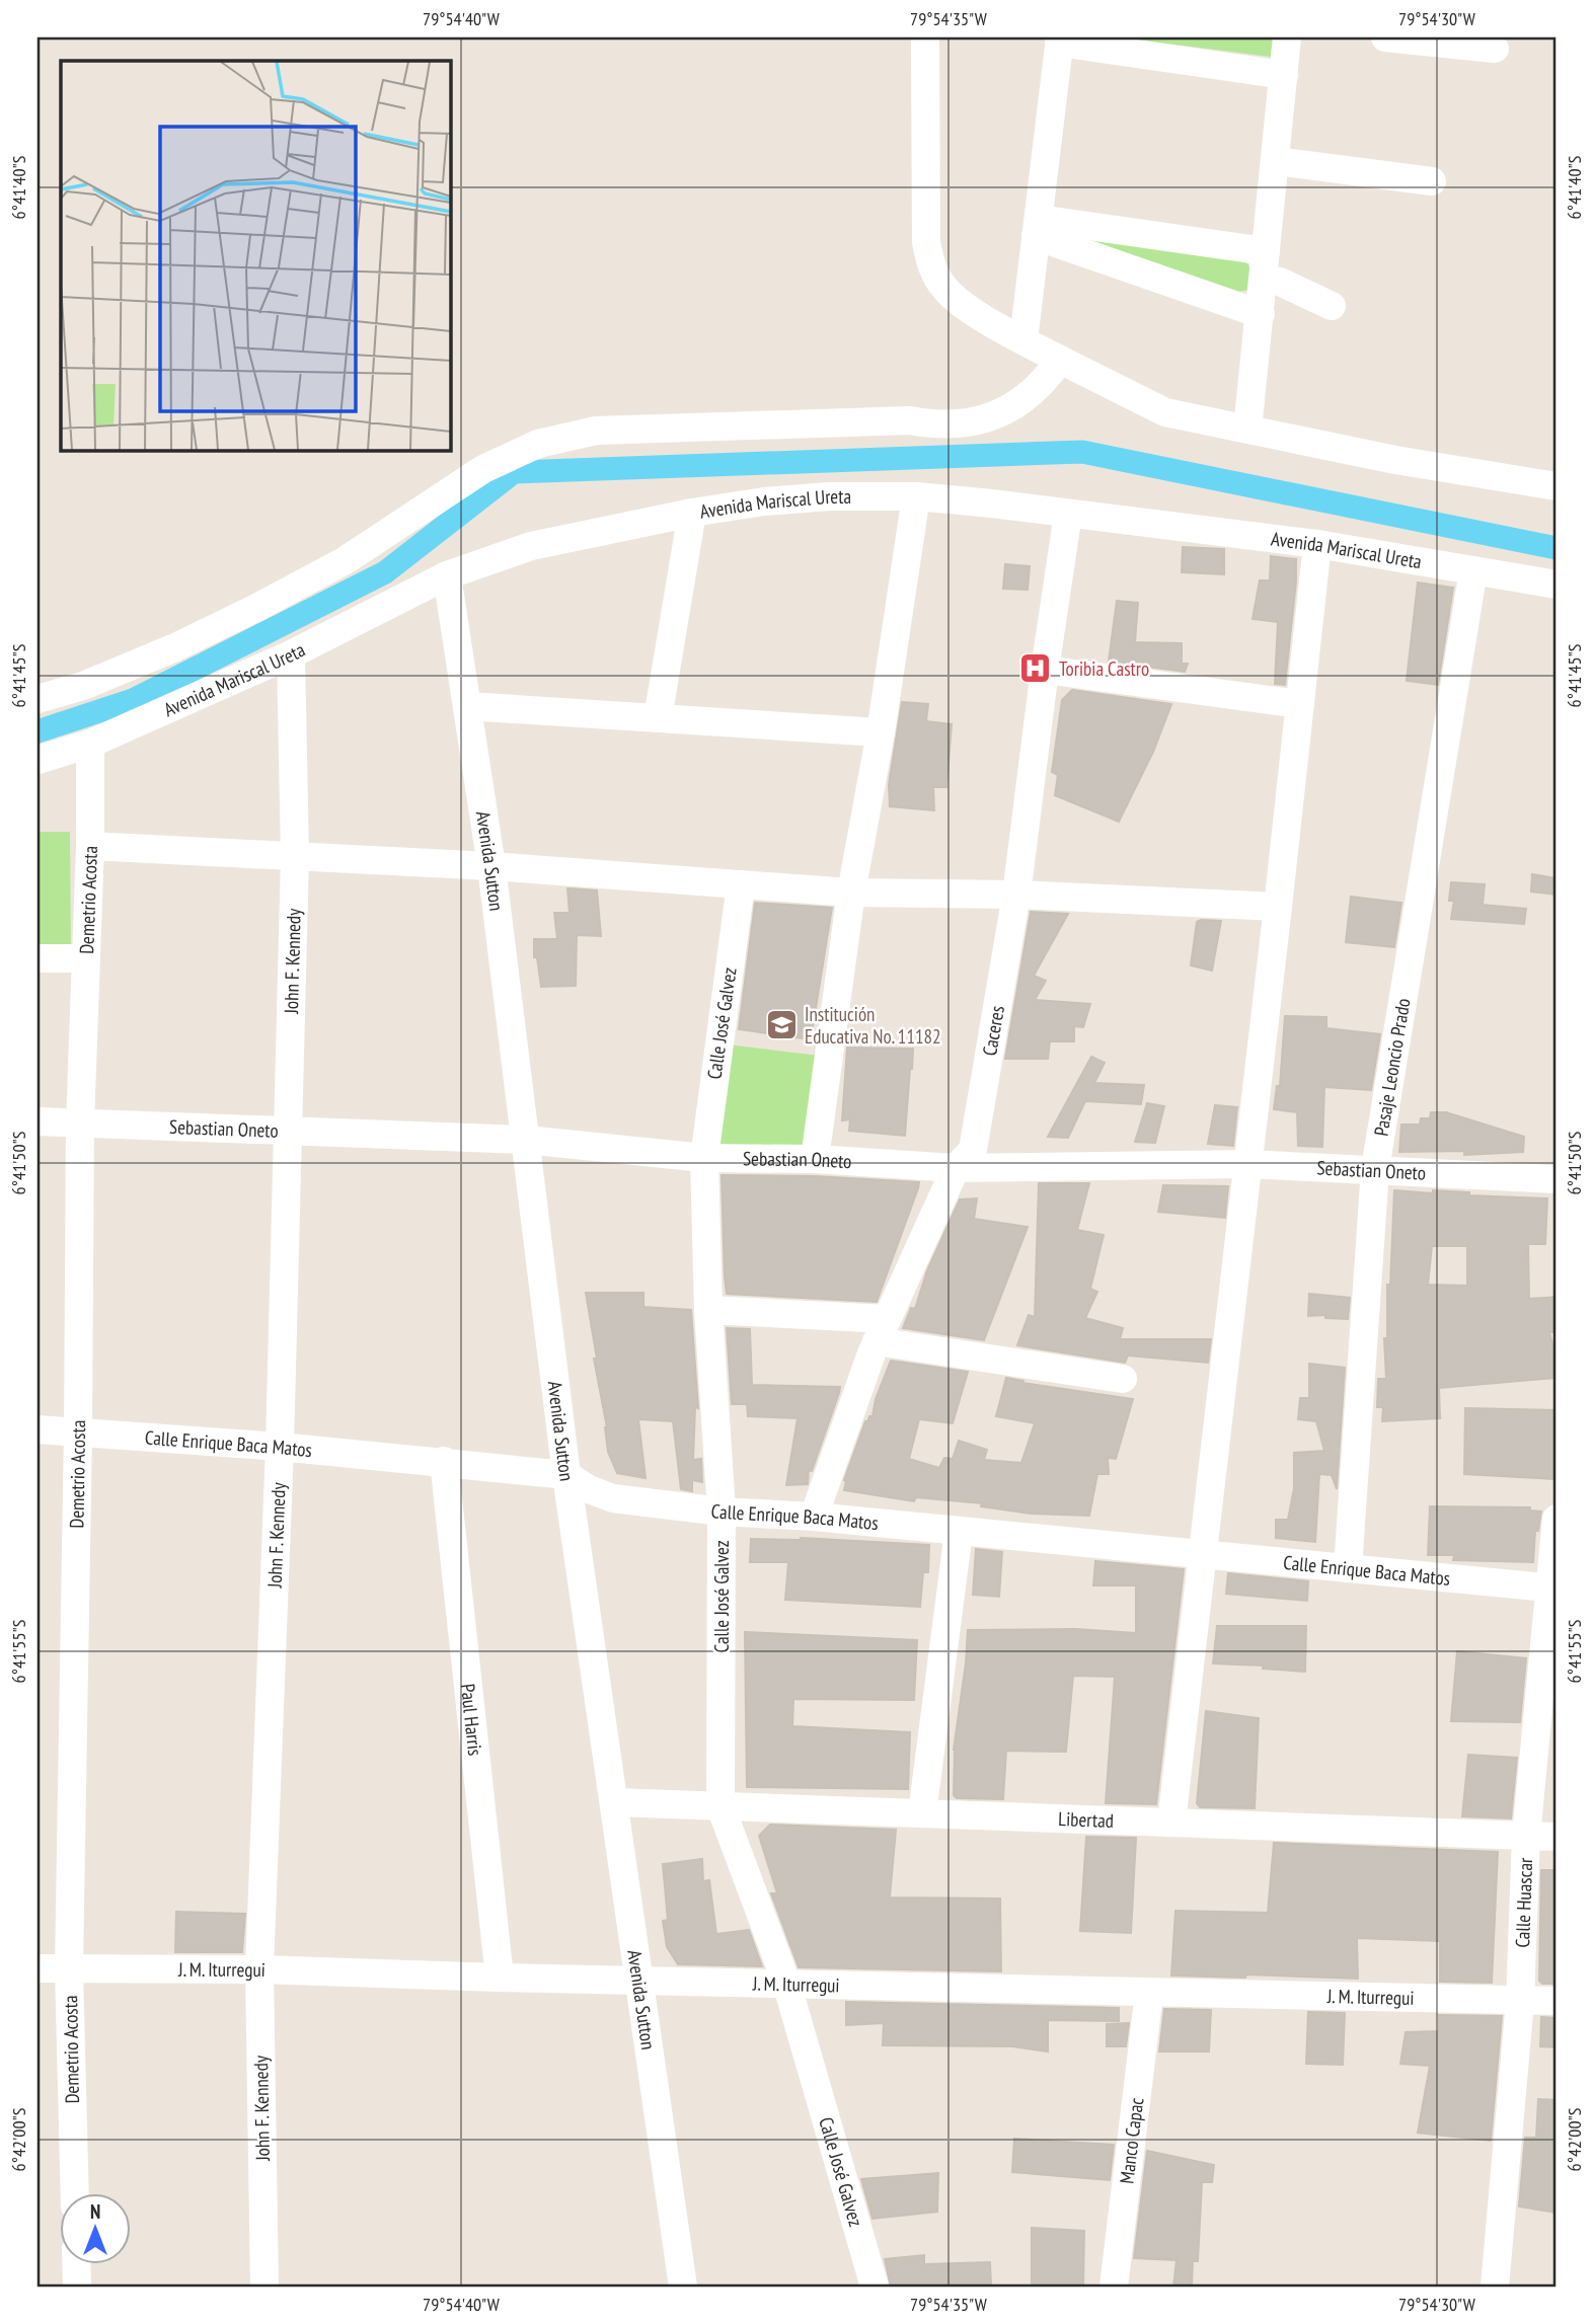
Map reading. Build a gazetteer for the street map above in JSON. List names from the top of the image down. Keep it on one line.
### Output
{"streets":{"street":["Avenida Mariscal Ureta","Avenida Sutton","Demetrio Acosta","John F. Kennedy","Calle José Galvez","Caceres","Pasaje Leoncio Prado","Sebastian Oneto","Calle Enrique Baca Matos","Paul Harris","Libertad","Calle Huascar","J. M. Iturregui","Manco Capac"]},"crossings":[["Avenida Mariscal Ureta","Avenida Sutton"],["Avenida Mariscal Ureta","Demetrio Acosta"],["Avenida Mariscal Ureta","John F. Kennedy"],["Avenida Mariscal Ureta","Caceres"],["Avenida Mariscal Ureta","Pasaje Leoncio Prado"],["Avenida Sutton","Sebastian Oneto"],["Avenida Sutton","Calle Enrique Baca Matos"],["Avenida Sutton","Libertad"],["Avenida Sutton","J. M. Iturregui"],["Demetrio Acosta","Sebastian Oneto"],["Demetrio Acosta","Calle Enrique Baca Matos"],["Demetrio Acosta","J. M. Iturregui"],["John F. Kennedy","Sebastian Oneto"],["John F. Kennedy","Calle Enrique Baca Matos"],["John F. Kennedy","J. M. Iturregui"],["Calle José Galvez","Sebastian Oneto"],["Calle José Galvez","Calle Enrique Baca Matos"],["Calle José Galvez","Libertad"],["Calle José Galvez","J. M. Iturregui"],["Caceres","Sebastian Oneto"],["Caceres","Calle Enrique Baca Matos"],["Pasaje Leoncio Prado","Sebastian Oneto"],["Pasaje Leoncio Prado","Calle Enrique Baca Matos"],["Calle Enrique Baca Matos","Paul Harris"],["Calle Enrique Baca Matos","Calle Huascar"],["Paul Harris","J. M. Iturregui"],["Libertad","Calle Huascar"],["Calle Huascar","J. M. Iturregui"],["J. M. Iturregui","Manco Capac"]],"places":{"hospital":["Toribia Castro"],"school or university":["Institución Educativa No. 11182"]},"north":"top","coordinates":["79°54'40\"W","79°54'35\"W","79°54'30\"W","6°41'40\"S","6°41'45\"S","6°41'50\"S","6°41'55\"S","6°42'00\"S"]}
